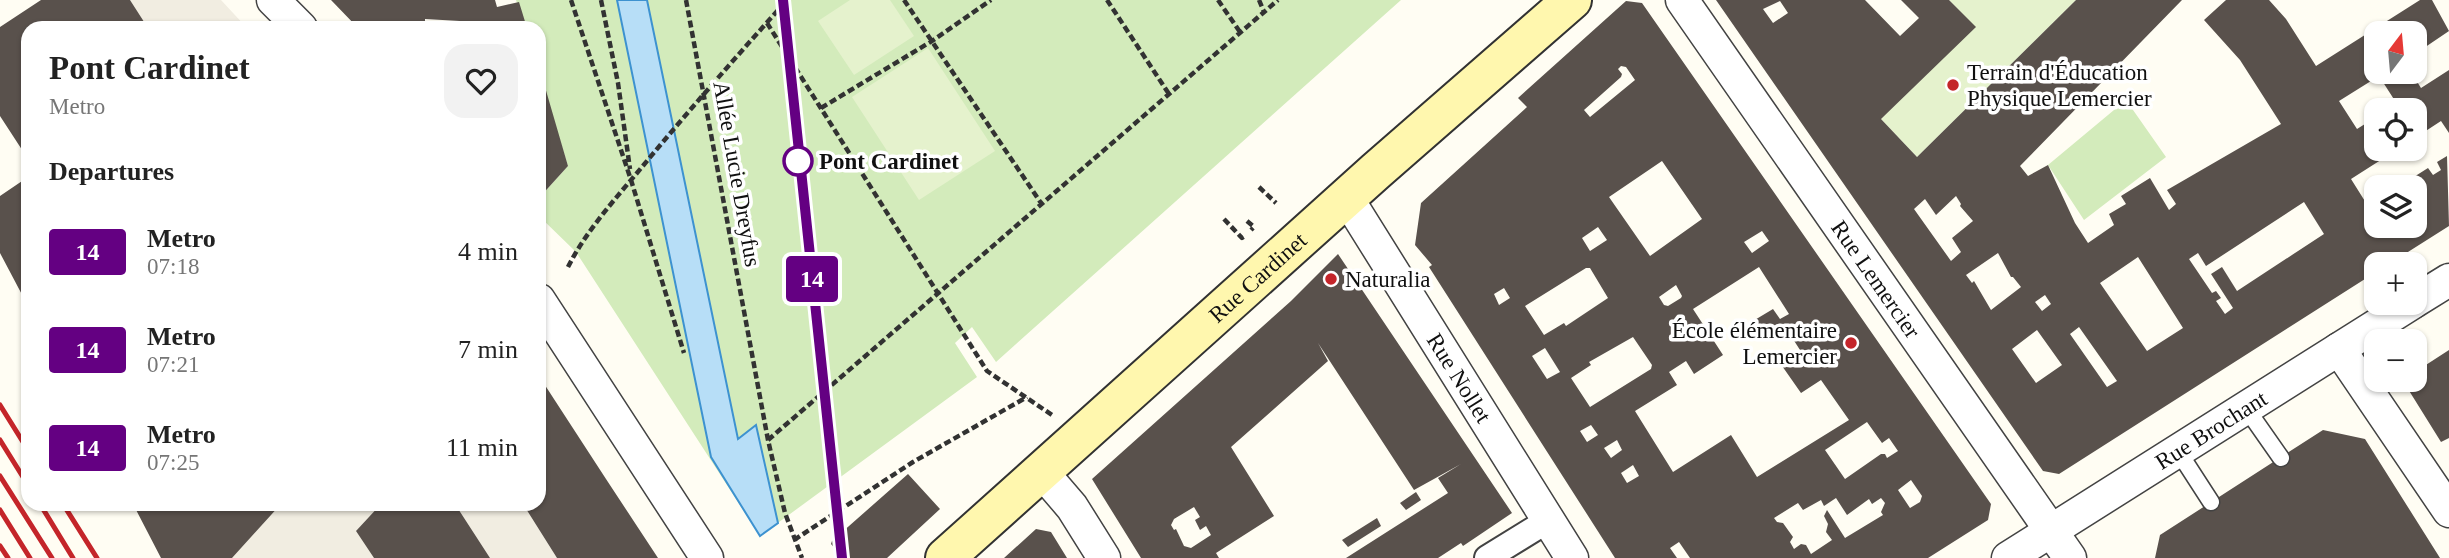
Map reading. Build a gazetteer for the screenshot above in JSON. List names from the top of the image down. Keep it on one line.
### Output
{"streets":{"main road":["Rue Cardinet"],"street":["Rue Lemercier","Rue Nollet","Rue Brochant"],"path":["Allée Lucie Dreyfus"]},"crossings":[["Rue Cardinet","Rue Nollet"],["Rue Lemercier","Rue Brochant"]],"places":["Terrain d'Éducation Physique Lemercier","Pont Cardinet","Naturalia","École élémentaire Lemercier"],"lines":["metro line 14"],"north":"top","page":{"on_map":"14","map_buttons":["+","−"],"heading":[["Pont Cardinet","Metro"],"Departures"],"list":[{"mark":"14","name":"Metro","note":"07:18","value":"4 min"},{"mark":"14","name":"Metro","note":"07:21","value":"7 min"},{"mark":"14","name":"Metro","note":"07:25","value":"11 min"}]}}
